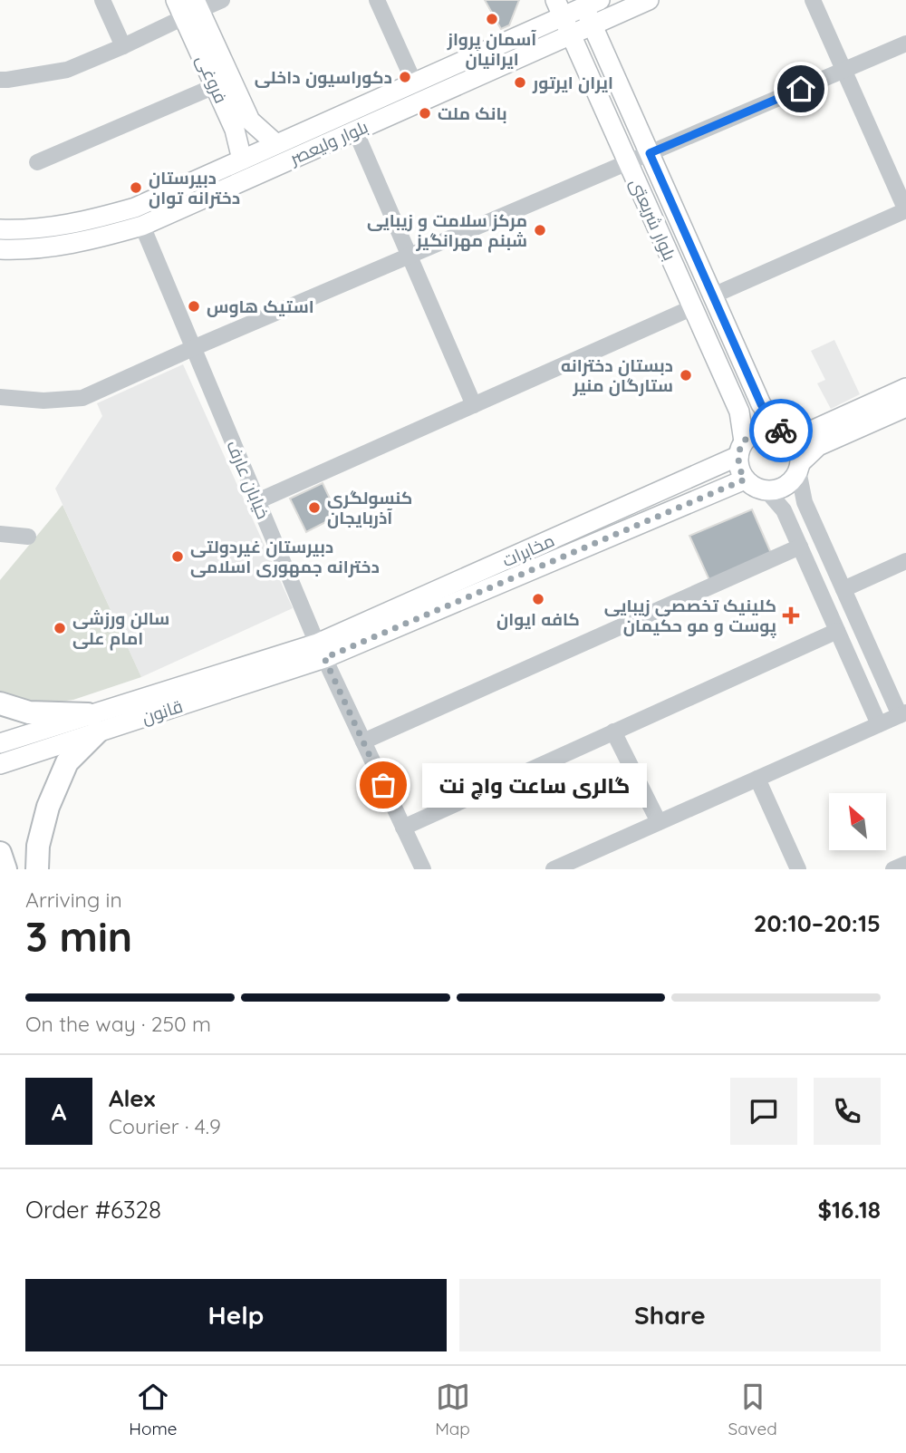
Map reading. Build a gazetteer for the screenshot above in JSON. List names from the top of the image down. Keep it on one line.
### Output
{"streets":{"main road":["فروغى","بلوار ولیعصر","بلوار شریعتى","مخابرات","قانون"],"street":["خیابان عارف"]},"crossings":[["فروغى","بلوار ولیعصر"],["بلوار ولیعصر","بلوار شریعتى"],["بلوار ولیعصر","خیابان عارف"],["بلوار شریعتى","مخابرات"],["خیابان عارف","مخابرات"],["خیابان عارف","قانون"],["مخابرات","قانون"]],"places":{"other":["آسمان پرواز ایرانیان","دکوراسیون داخلی","ایران ایرتور","بانک ملت","دبیرستان دخترانه توان","مرکز سلامت و زیبایی شبنم مهرانگیز","استیک هاوس","دبستان دخترانه ستارگان منیر","کنسولگری آذربایجان","دبیرستان غیردولتی دخترانه جمهوری اسلامی","کافه ایوان","سالن ورزشی امام علی","گالری ساعت واچ نت"],"health":["کلینیک تخصصی زیبایی پوست و مو حکیمان"]},"north":"top left","page":{"bubble":"گالری ساعت واچ نت","heading":["3 min","Arriving in","20:10–20:15"],"panel":["Alex","Courier · 4.9","Order #6328","$16.18"],"bar":"On the way · 250 m","round":"A","buttons":["Help","Share"],"tabs":["Home","Map","Saved"]}}
